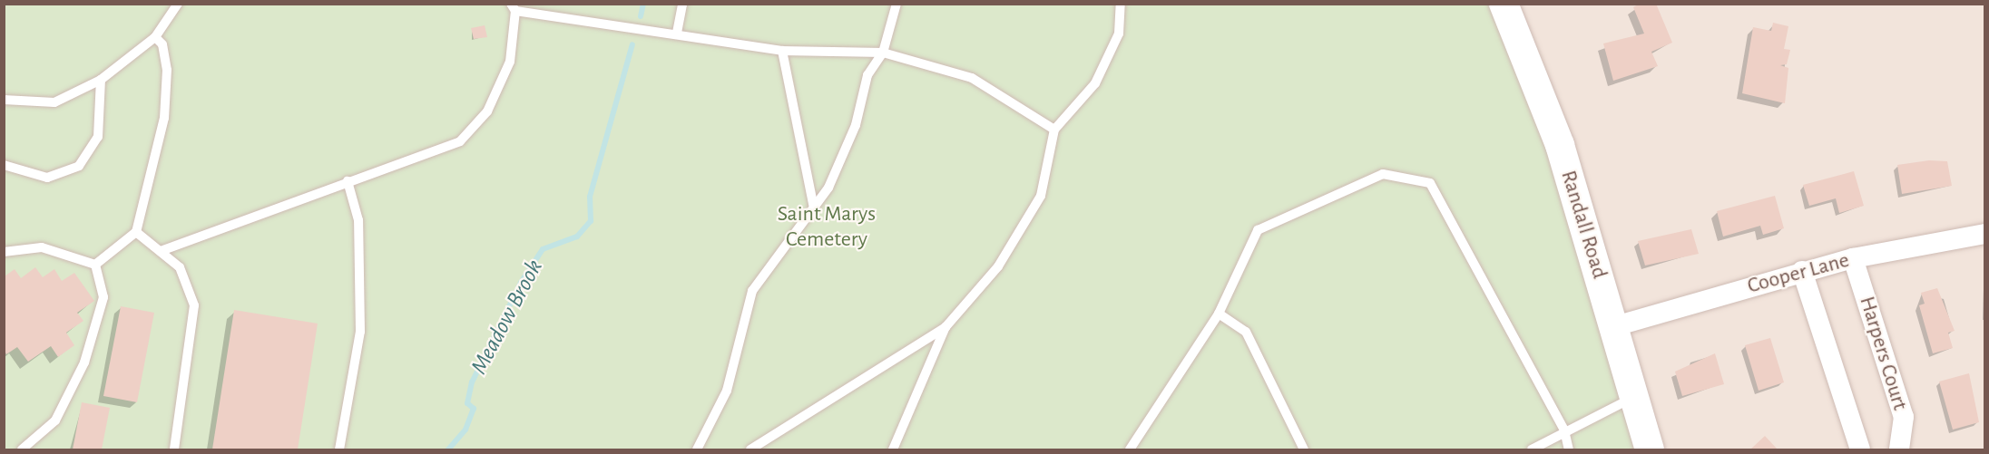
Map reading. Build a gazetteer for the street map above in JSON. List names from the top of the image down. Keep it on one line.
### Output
{"streets":{"street":["Randall Road","Cooper Lane","Harpers Court"]},"crossings":[["Randall Road","Cooper Lane"],["Cooper Lane","Harpers Court"]],"water":["Meadow Brook"],"parks":["Saint Marys Cemetery"]}
